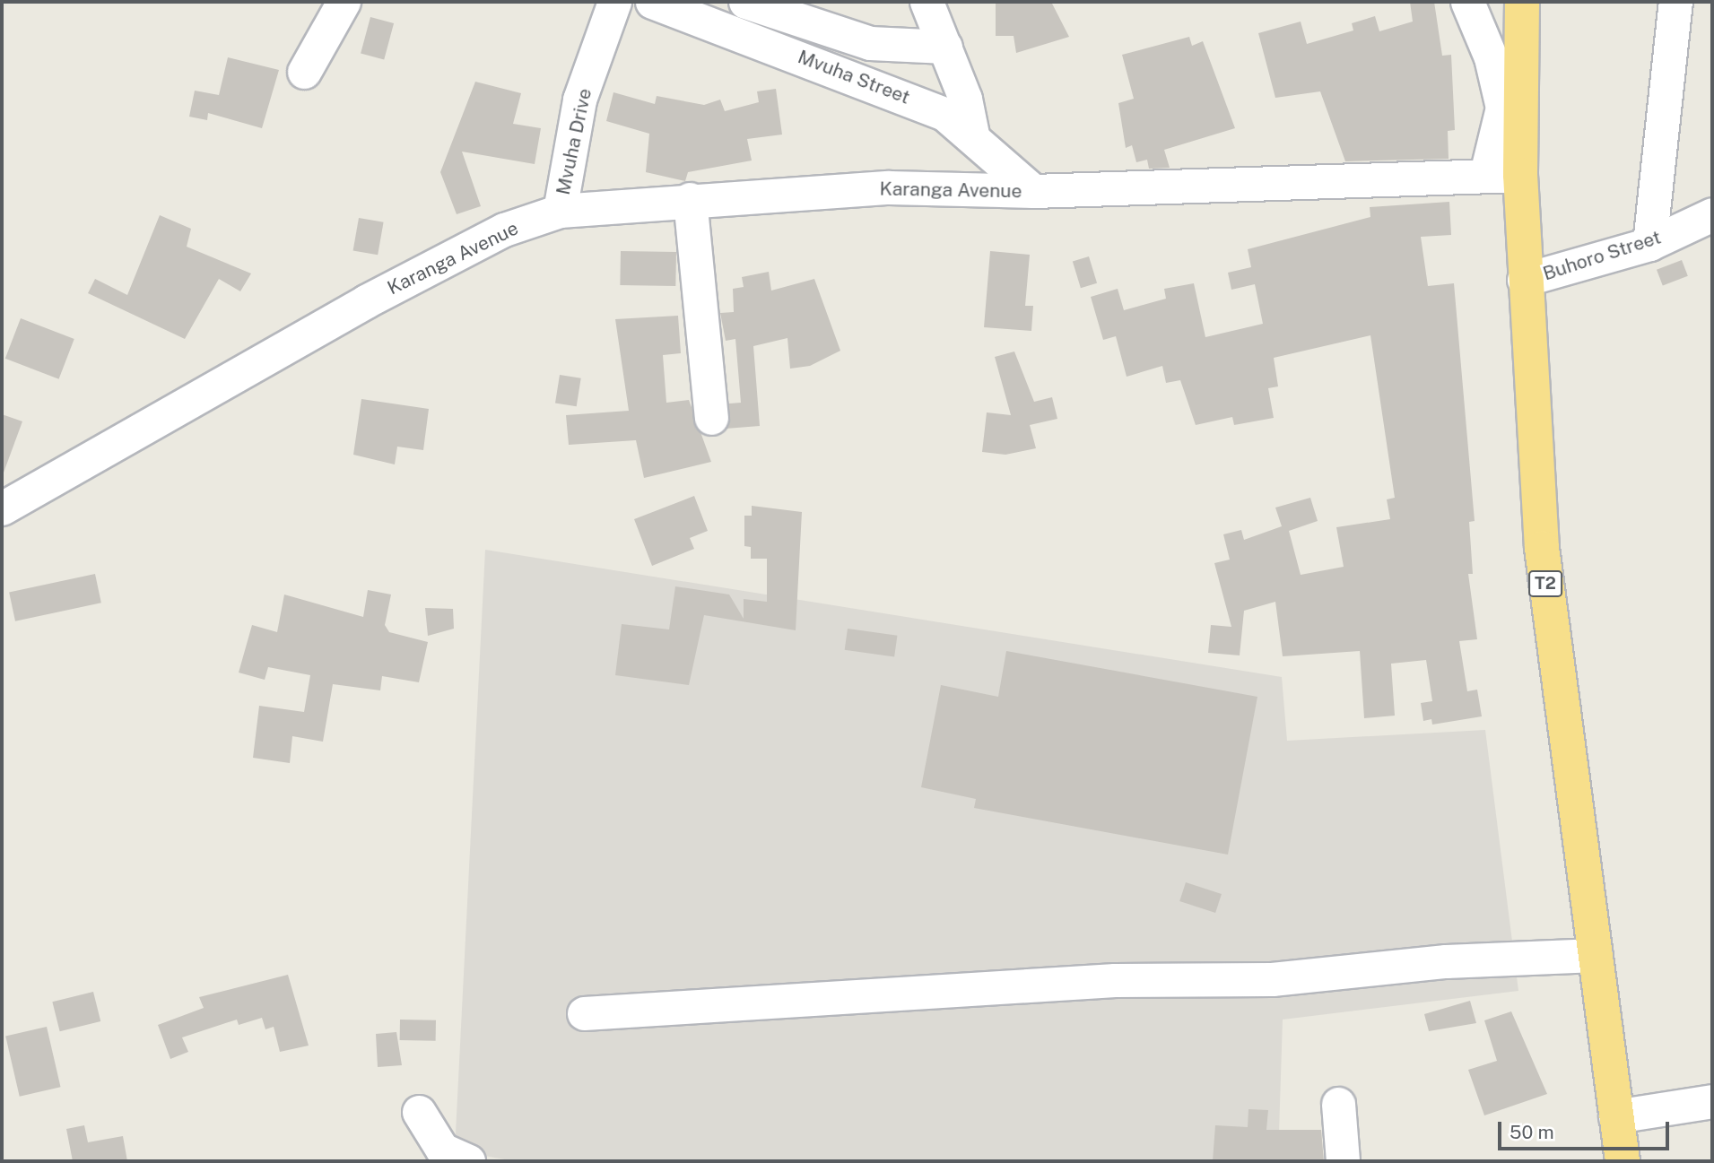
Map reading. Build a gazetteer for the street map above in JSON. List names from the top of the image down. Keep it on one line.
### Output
{"streets":{"highway":["T2"],"street":["Mvuha Street","Mvuha Drive","Karanga Avenue","Buhoro Street"]},"crossings":[["Mvuha Street","Karanga Avenue"],["Mvuha Drive","Karanga Avenue"],["Karanga Avenue","T2"],["Buhoro Street","T2"]],"scale_bar":"50 m"}
